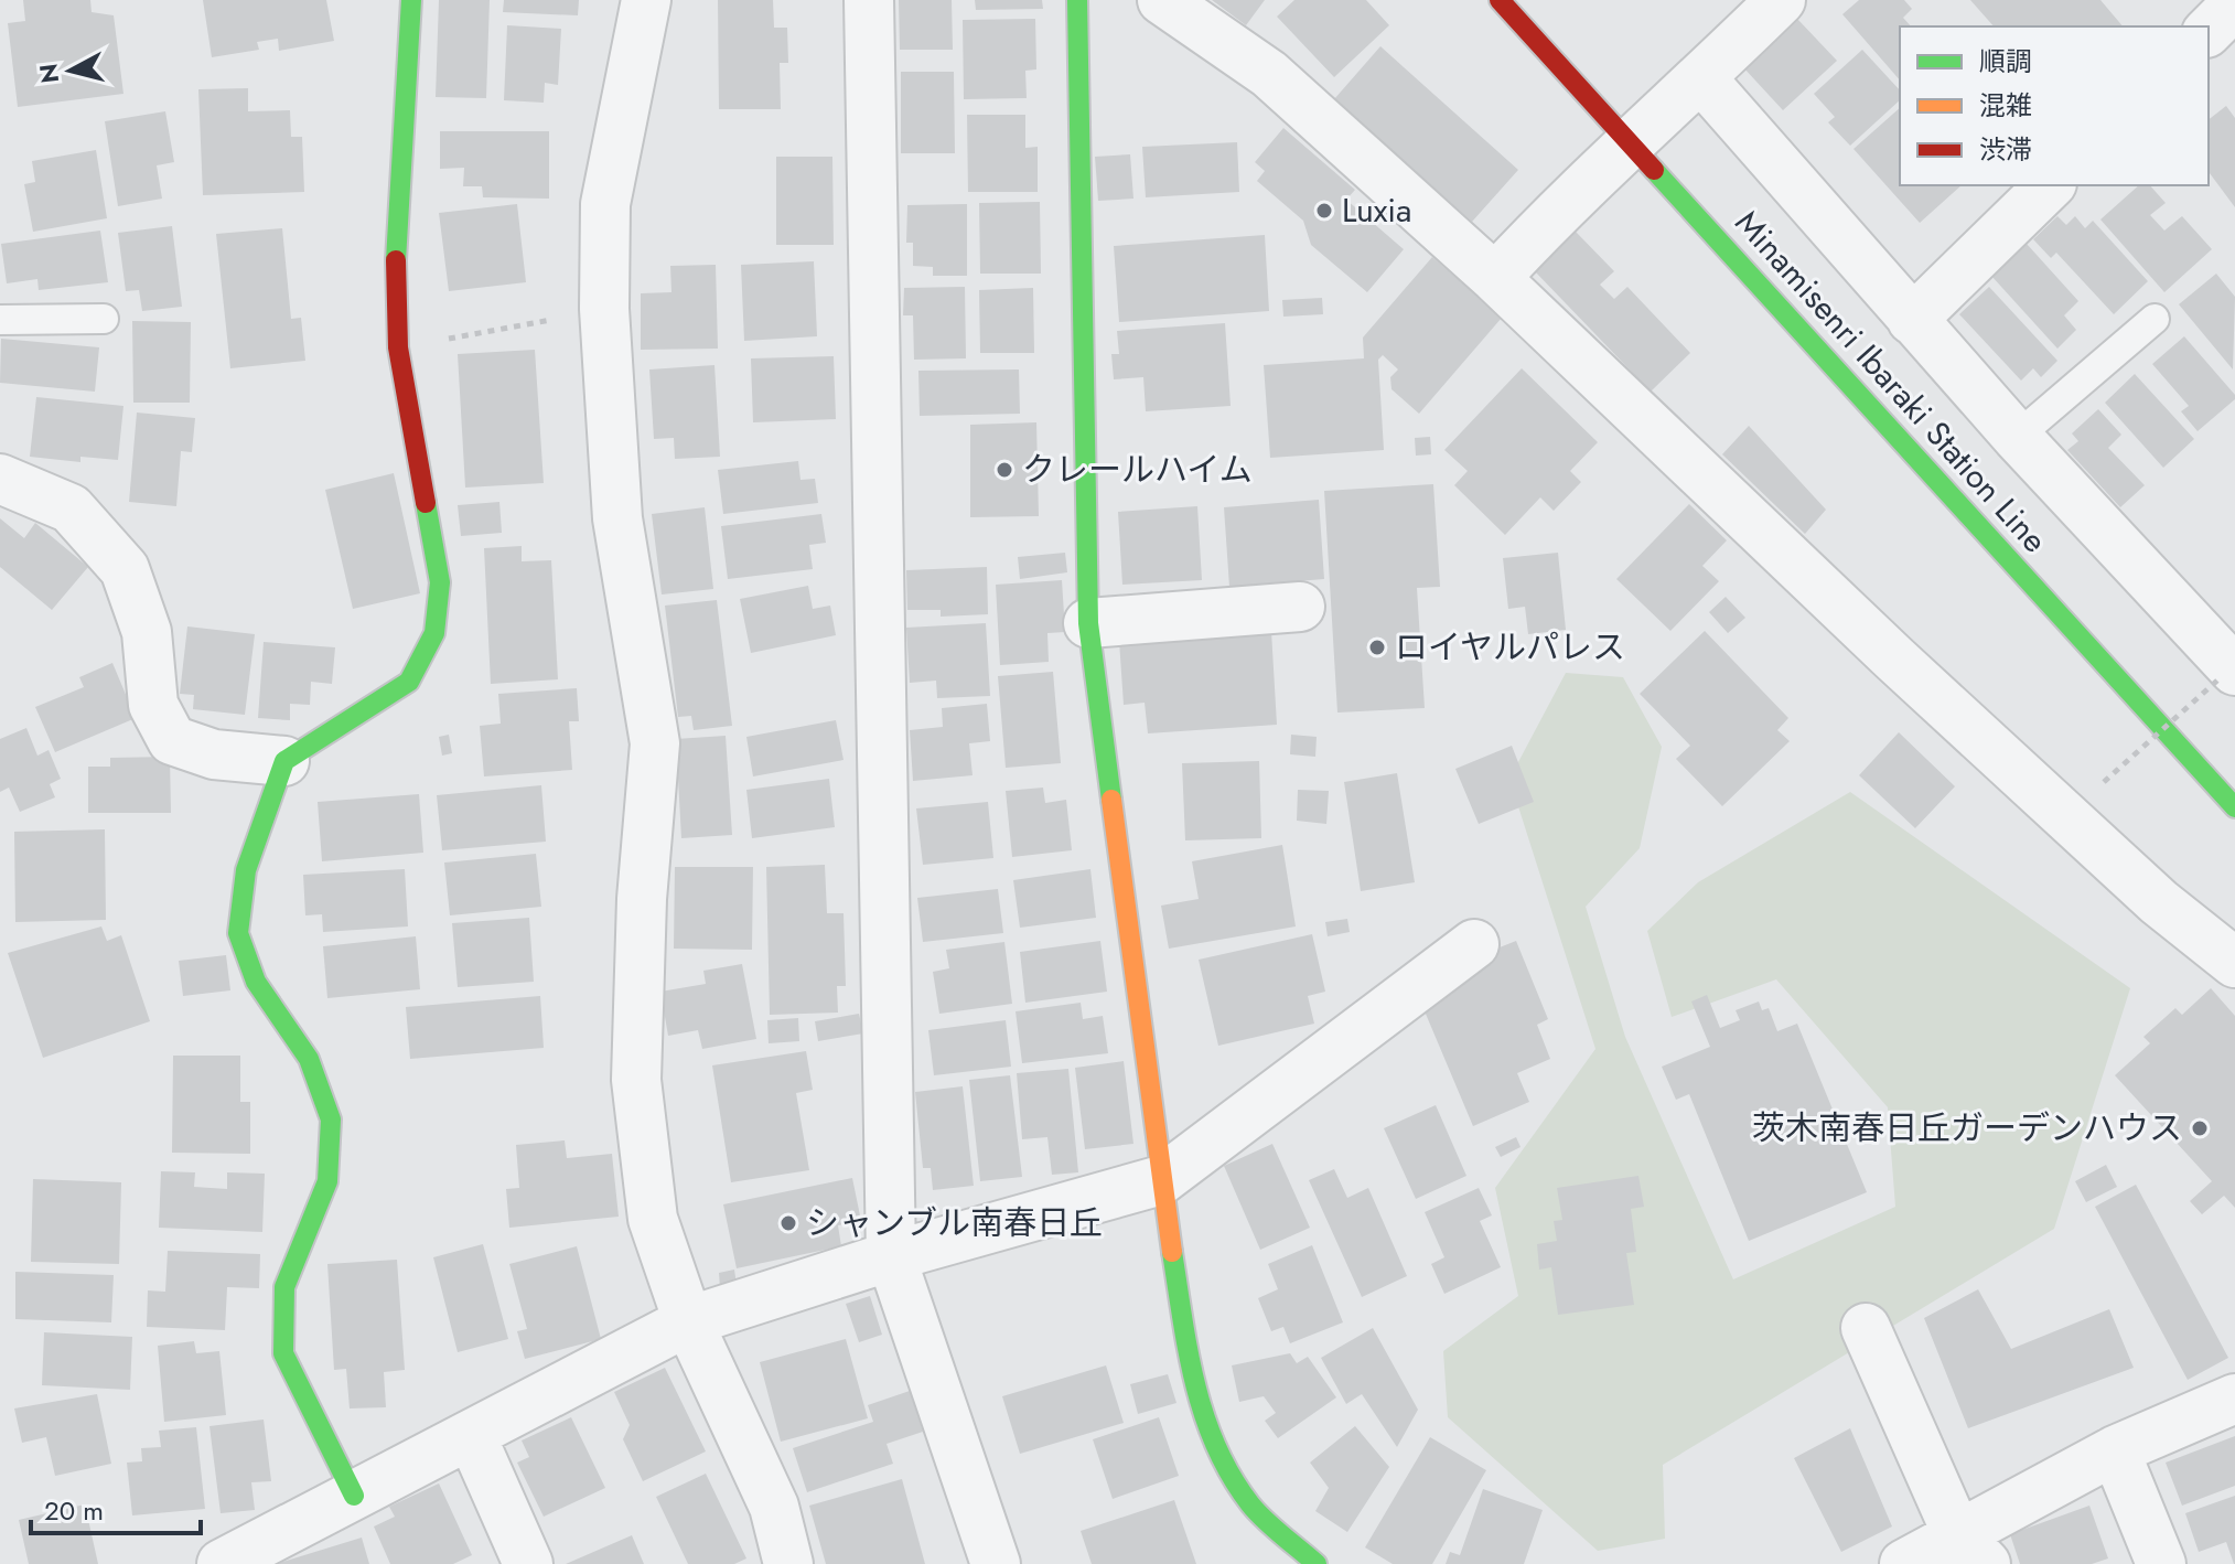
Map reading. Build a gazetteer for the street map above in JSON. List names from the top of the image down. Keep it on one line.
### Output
{"streets":{"street":["Minamisenri Ibaraki Station Line"]},"places":["Luxia","クレールハイム","ロイヤルパレス","茨木南春日丘ガーデンハウス","シャンブル南春日丘"],"legend":["順調","混雑","渋滞"],"scale_bar":"20 m","north":"left"}
